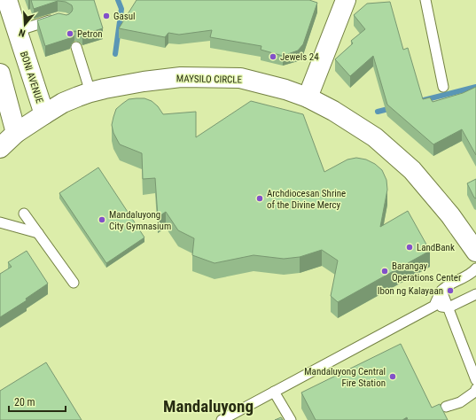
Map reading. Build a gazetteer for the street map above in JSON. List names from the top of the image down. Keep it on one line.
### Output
{"streets":{"main road":["BONI AVENUE","MAYSILO CIRCLE"]},"crossings":[["BONI AVENUE","MAYSILO CIRCLE"]],"districts":["Mandaluyong"],"places":["Gasul","Petron","Jewels 24","Archdiocesan Shrine of the Divine Mercy","Mandaluyong City Gymnasium","LandBank","Barangay Operations Center","Ibon ng Kalayaan","Mandaluyong Central Fire Station"],"scale_bar":"20 m","north":"bottom"}
